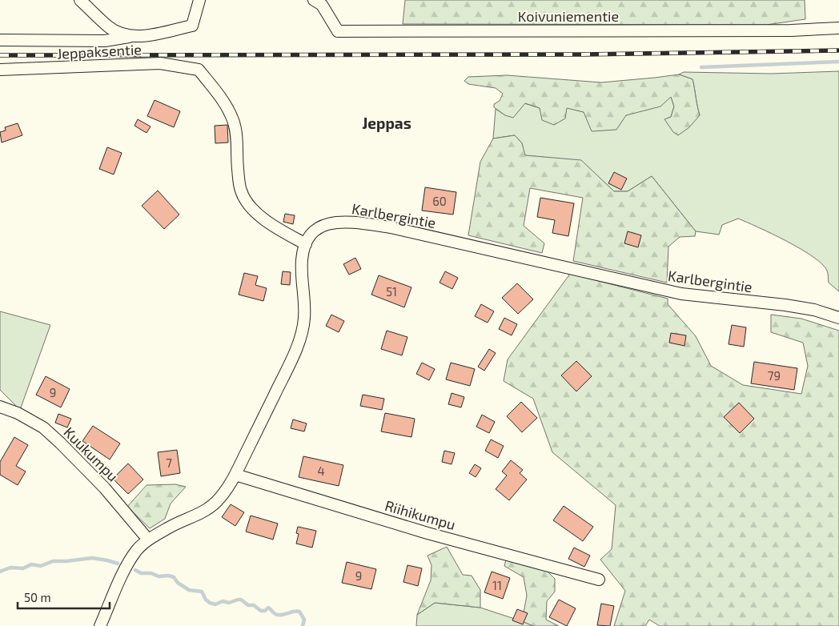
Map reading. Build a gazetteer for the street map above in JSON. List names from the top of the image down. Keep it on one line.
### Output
{"streets":{"street":["Koivuniementie","Jeppaksentie","Karlbergintie","Kuukumpu","Riihikumpu"]},"crossings":[["Jeppaksentie","Karlbergintie"],["Karlbergintie","Kuukumpu"],["Karlbergintie","Riihikumpu"]],"districts":["Jeppas"],"house_numbers":["60","51","79","9","7","4","9","11"],"scale_bar":"50 m"}
